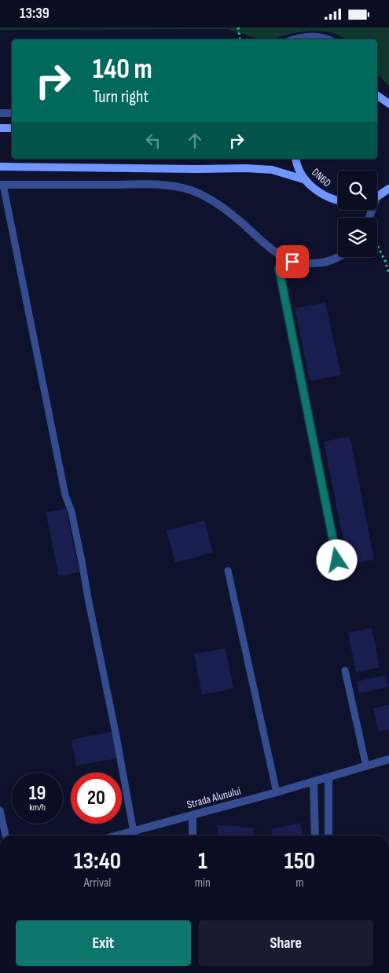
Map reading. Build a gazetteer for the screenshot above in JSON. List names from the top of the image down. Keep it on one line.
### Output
{"streets":{"main road":["DN6D"],"street":["Strada Alunului"]},"page":{"status":"13:39","turn":["140 m","Turn right"],"speed":"19 km/h","limit":"20","eta":["13:40","Arrival","1","min","150","m"],"buttons":["Exit","Share"]}}
